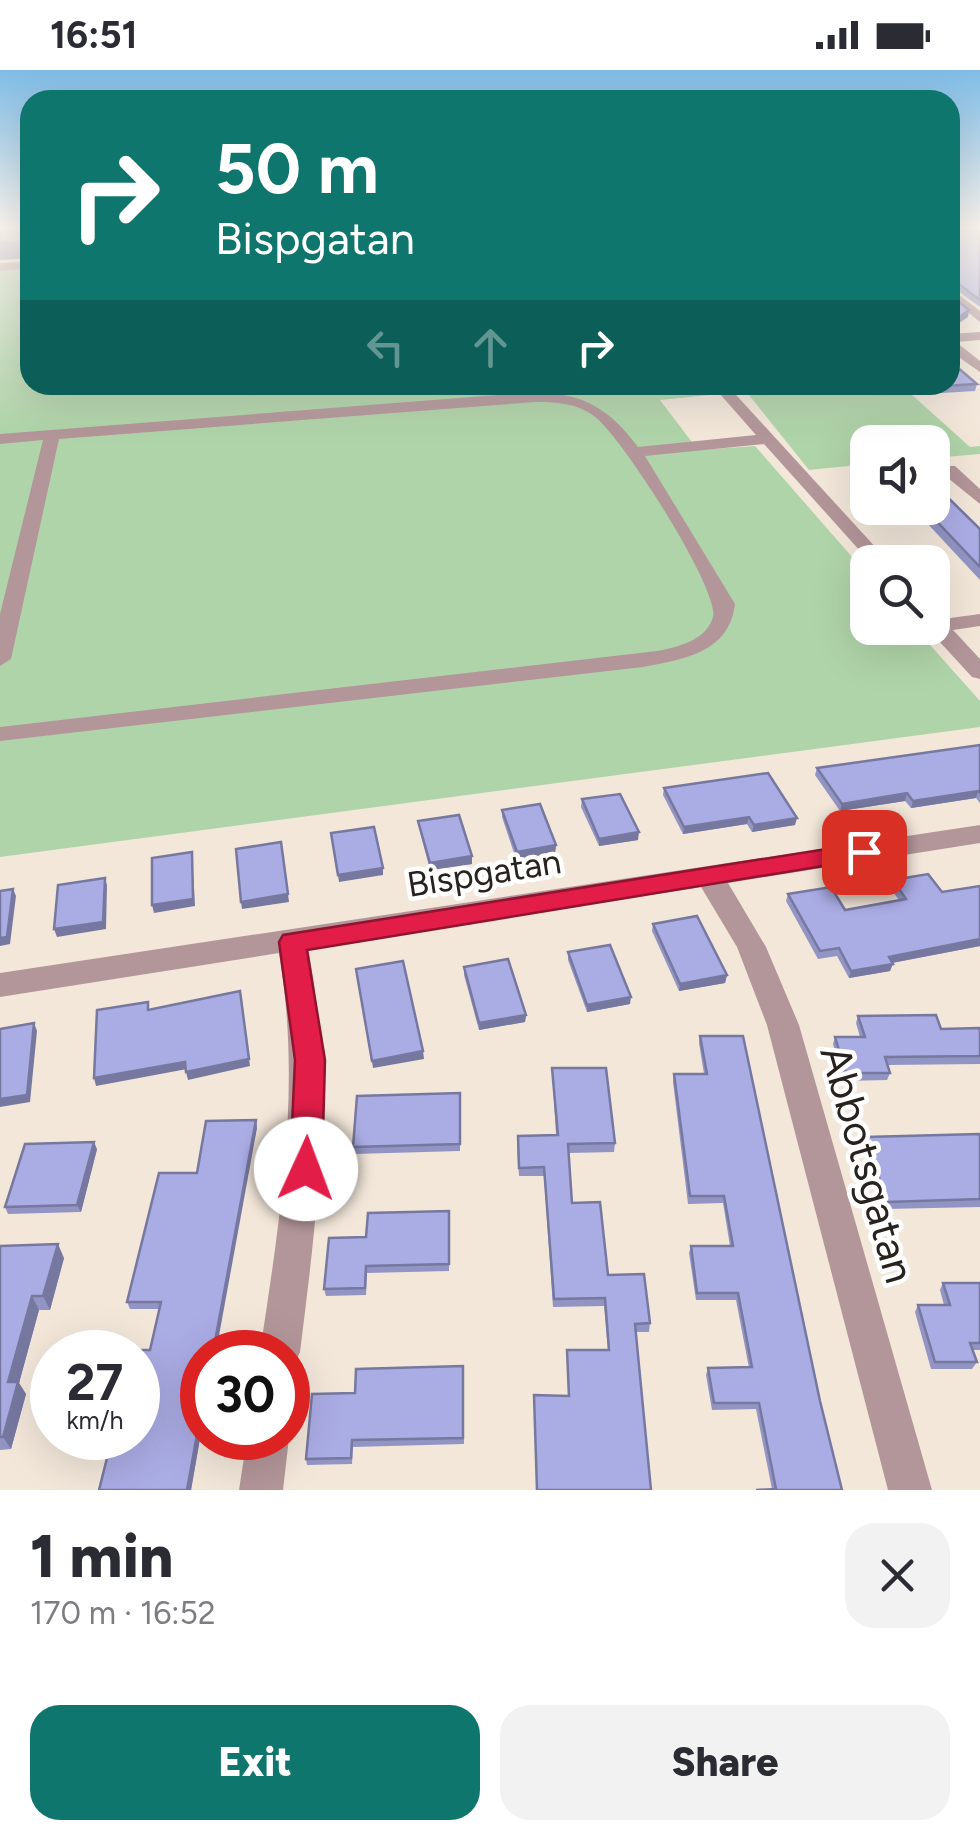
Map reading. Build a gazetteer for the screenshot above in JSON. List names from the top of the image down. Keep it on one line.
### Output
{"streets":{"street":["Bispgatan","Abbotsgatan"]},"crossings":[["Bispgatan","Abbotsgatan"]],"page":{"status":"16:51","turn":["50 m","Bispgatan"],"speed":"27 km/h","limit":"30","heading":["1 min","170 m · 16:52"],"buttons":["Exit","Share"]}}
